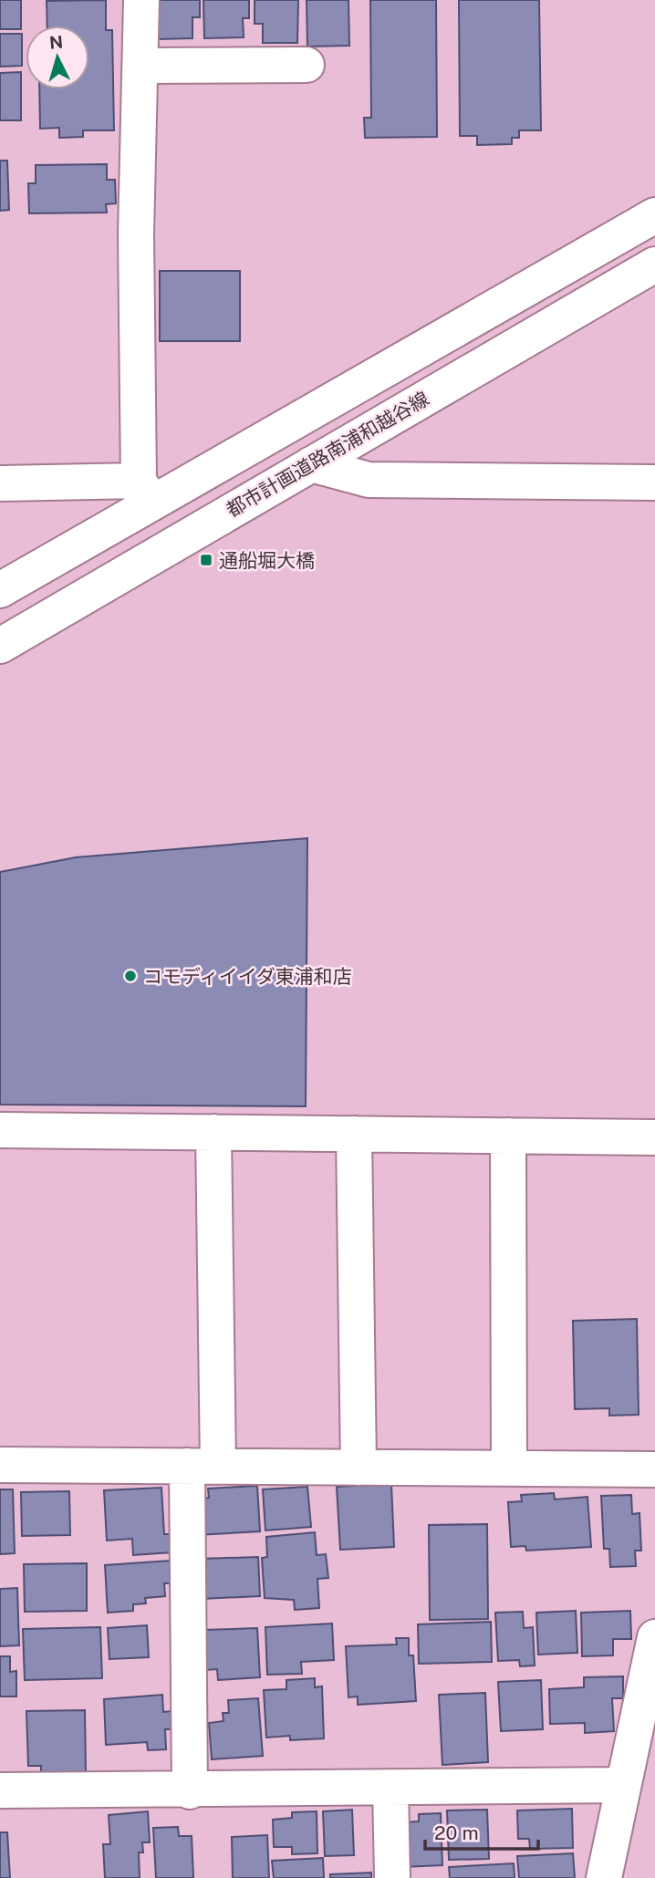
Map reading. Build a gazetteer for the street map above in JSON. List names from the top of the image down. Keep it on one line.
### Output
{"streets":{"street":["都市計画道路南浦和越谷線"]},"places":{"transit":["通船堀大橋"],"other":["コモディイイダ東浦和店"]},"scale_bar":"20 m","north":"top"}
